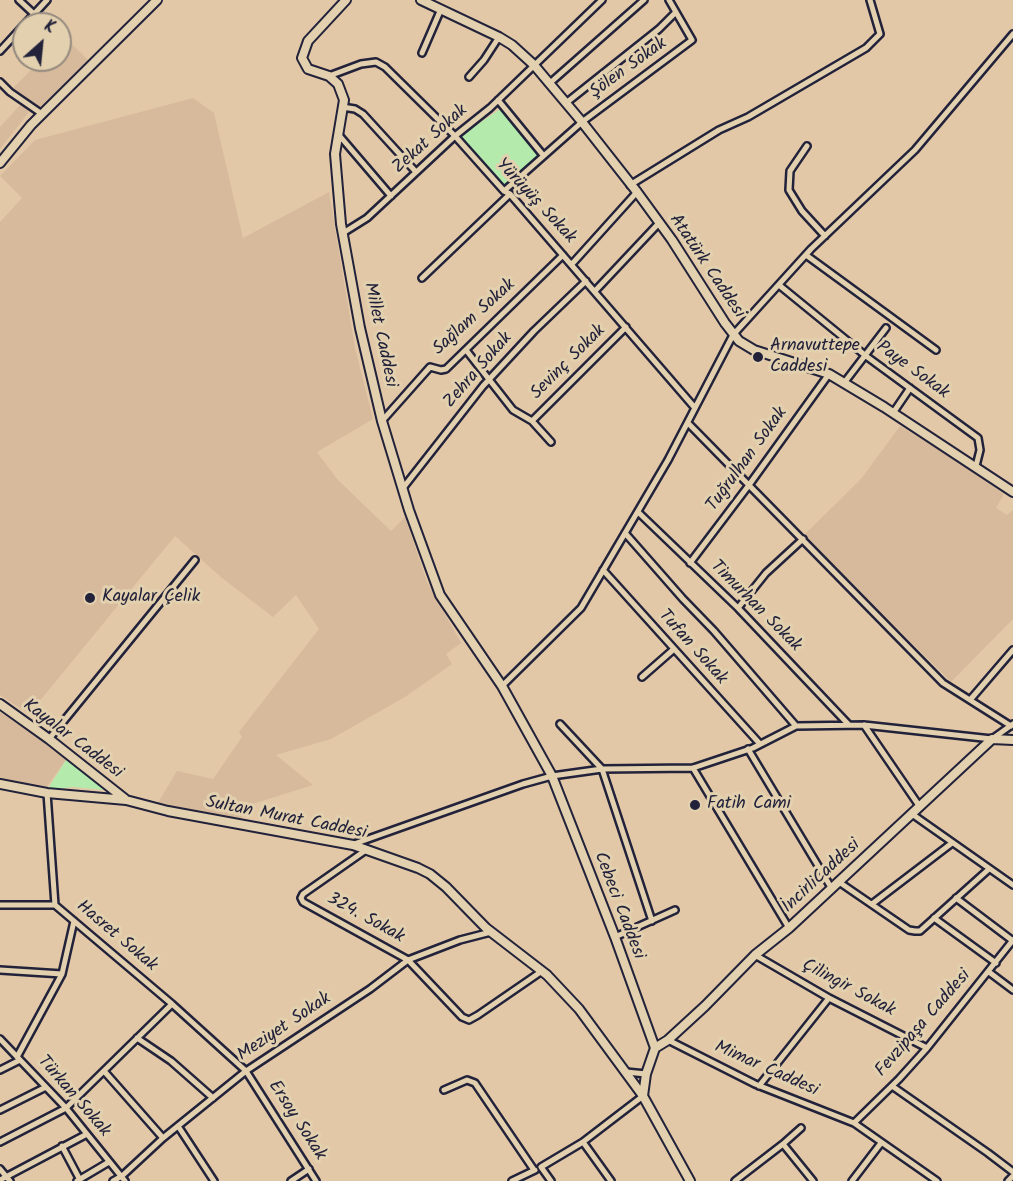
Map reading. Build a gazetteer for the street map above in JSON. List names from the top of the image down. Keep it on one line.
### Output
{"streets":{"street":["Şölen Sokak","Zekat Sokak","Yürüyüş Sokak","Atatürk Caddesi","Sağlam Sokak","Millet Caddesi","Sevinç Sokak","Zehra Sokak","Paye Sokak","Tuğrulhan Sokak","Timurhan Sokak","Tufan Sokak","Kayalar Caddesi","Sultan Murat Caddesi","İncirliCaddesi","Cebeci Caddesi","324. Sokak","Hasret Sokak","Çilingir Sokak","Fevzipaşa Caddesi","Meziyet Sokak","Mimar Caddesi","Türkan Sokak","Ersoy Sokak"]},"crossings":[["Şölen Sokak","Yürüyüş Sokak"],["Şölen Sokak","Atatürk Caddesi"],["Zekat Sokak","Yürüyüş Sokak"],["Zekat Sokak","Atatürk Caddesi"],["Zekat Sokak","Millet Caddesi"],["Yürüyüş Sokak","Sağlam Sokak"],["Yürüyüş Sokak","Millet Caddesi"],["Yürüyüş Sokak","Sevinç Sokak"],["Yürüyüş Sokak","Zehra Sokak"],["Atatürk Caddesi","Paye Sokak"],["Atatürk Caddesi","Tuğrulhan Sokak"],["Sağlam Sokak","Millet Caddesi"],["Millet Caddesi","Zehra Sokak"],["Millet Caddesi","Cebeci Caddesi"],["Tuğrulhan Sokak","Timurhan Sokak"],["Kayalar Caddesi","Sultan Murat Caddesi"],["Sultan Murat Caddesi","324. Sokak"],["Sultan Murat Caddesi","Meziyet Sokak"],["İncirliCaddesi","Cebeci Caddesi"],["İncirliCaddesi","Çilingir Sokak"],["İncirliCaddesi","Mimar Caddesi"],["324. Sokak","Meziyet Sokak"],["Hasret Sokak","Ersoy Sokak"],["Çilingir Sokak","Fevzipaşa Caddesi"],["Fevzipaşa Caddesi","Mimar Caddesi"],["Meziyet Sokak","Türkan Sokak"],["Meziyet Sokak","Ersoy Sokak"]],"places":["Arnavuttepe Caddesi","Kayalar Çelik","Fatih Cami"],"north":"top right"}
